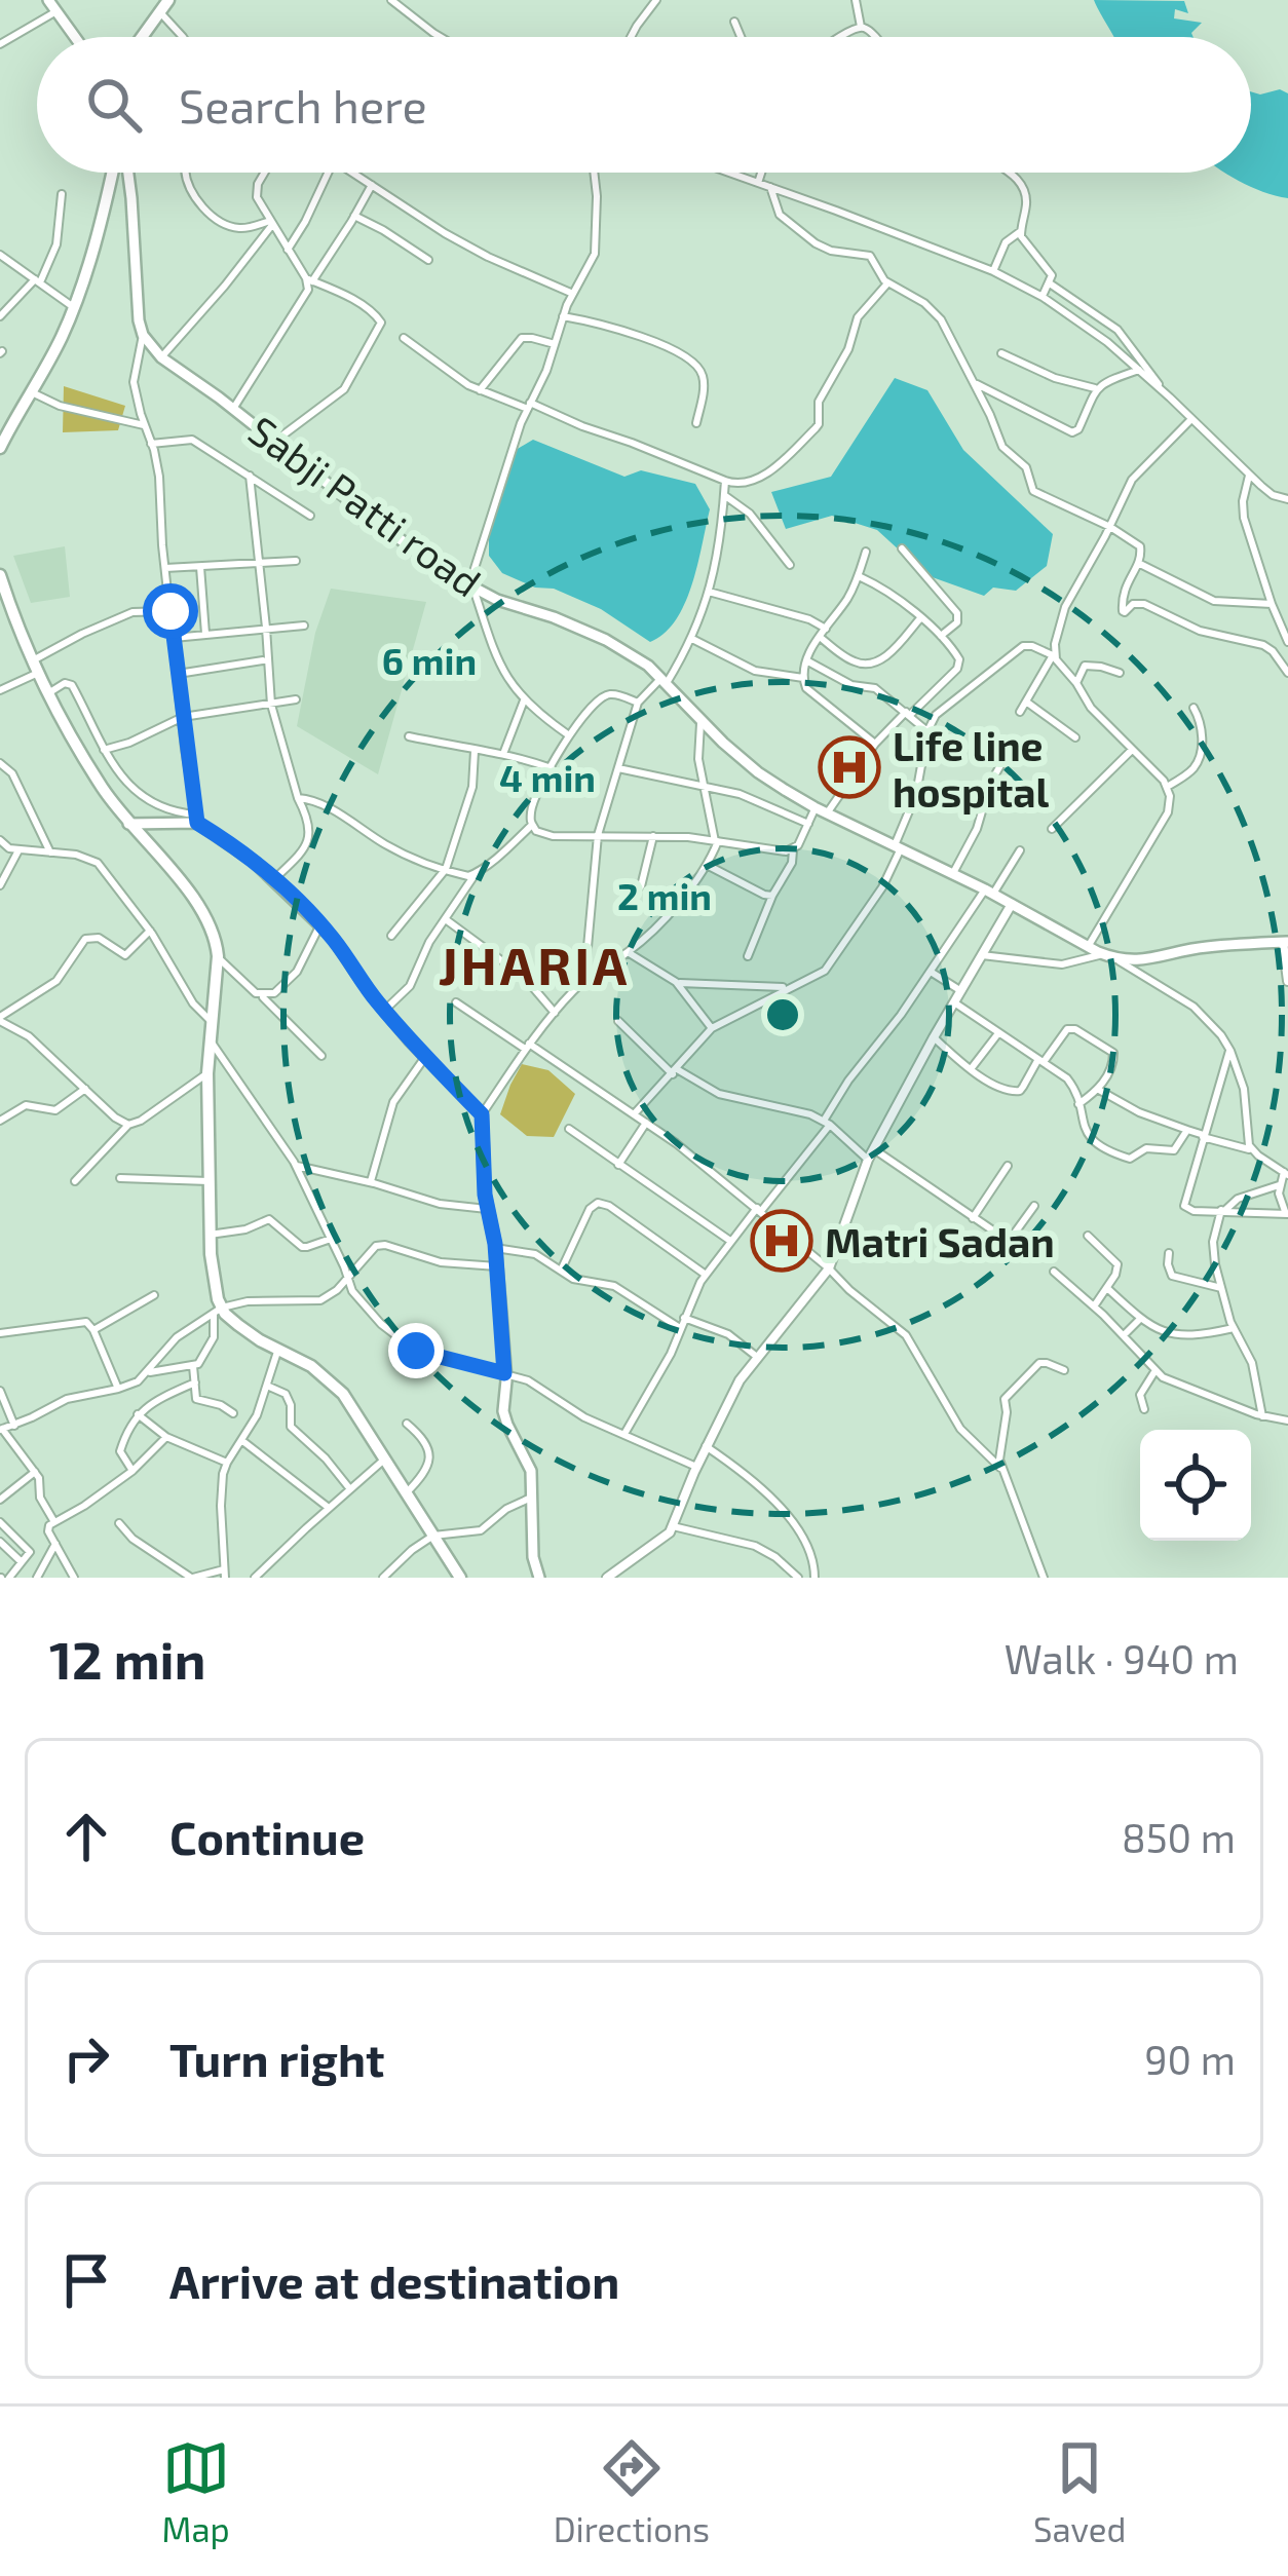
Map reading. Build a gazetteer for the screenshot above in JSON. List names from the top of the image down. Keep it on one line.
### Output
{"streets":{"main road":["Sabji Patti road"]},"districts":["JHARIA"],"places":{"hospital":["Life line hospital","Matri Sadan"]},"page":{"search":"Search here","heading":["12 min","Walk · 940 m"],"list":[["Continue","850 m"],["Turn right","90 m"],"Arrive at destination"],"nav":["Map","Directions","Saved"]},"rings":["6 min","4 min","2 min"]}
